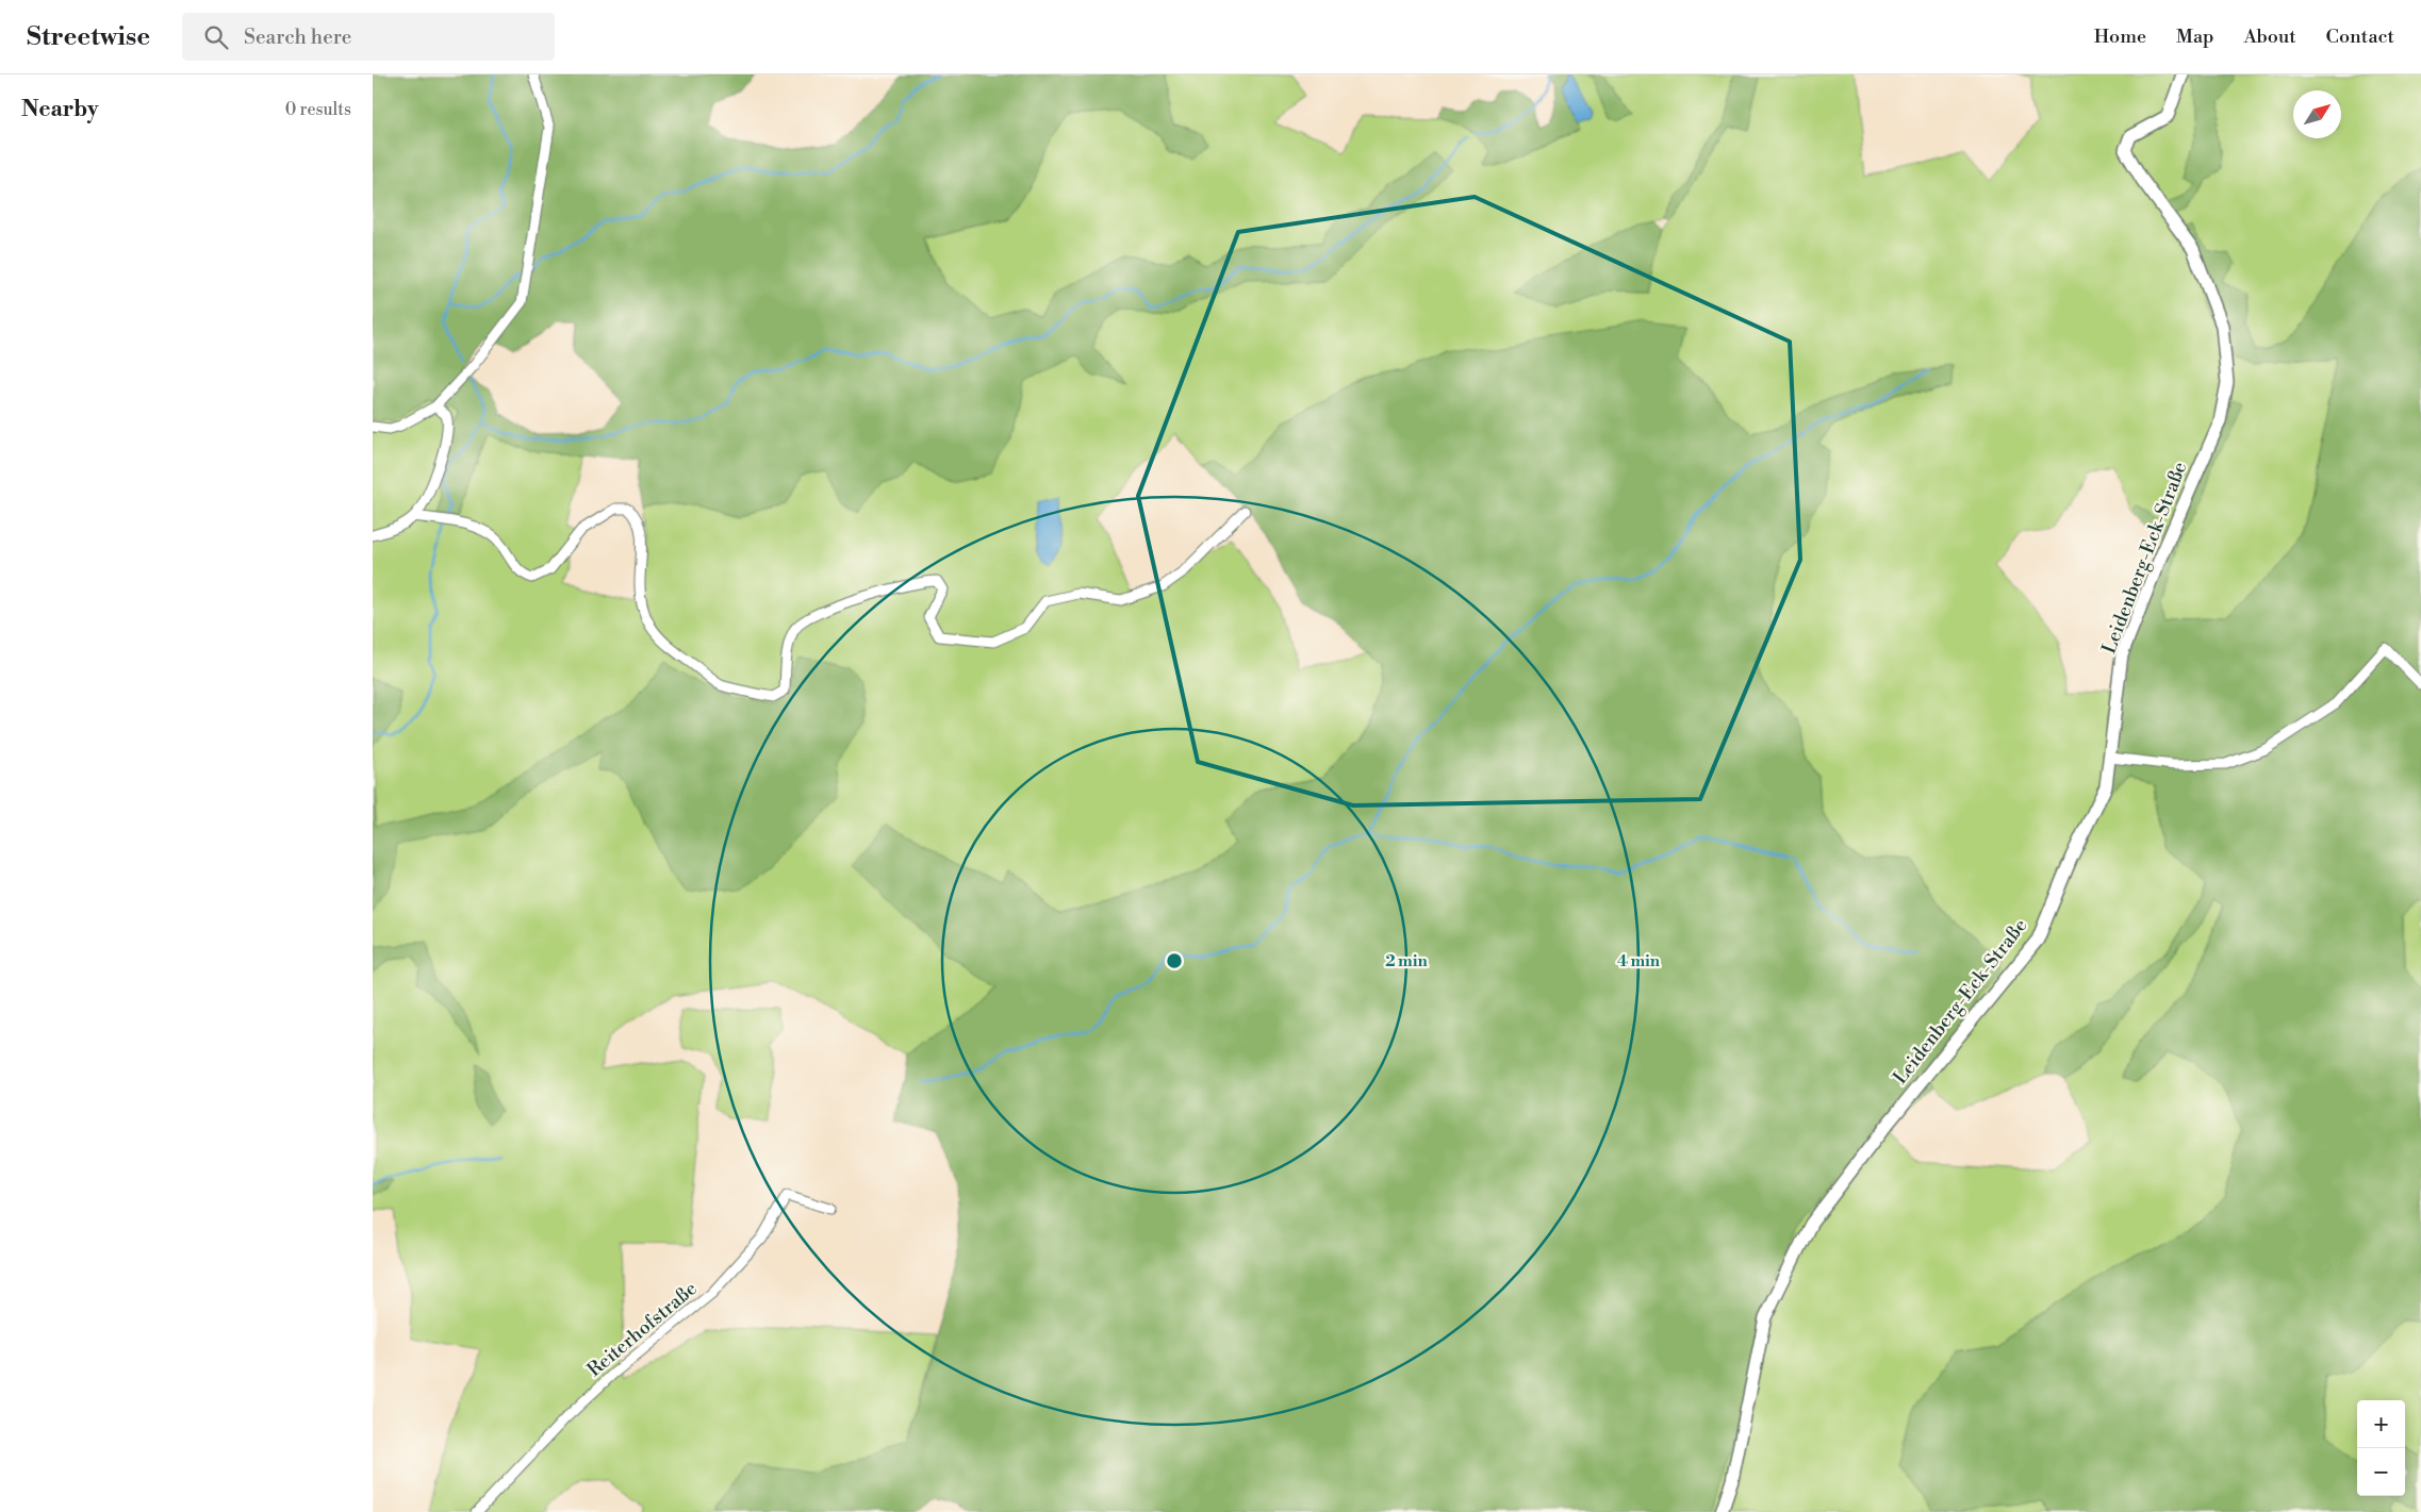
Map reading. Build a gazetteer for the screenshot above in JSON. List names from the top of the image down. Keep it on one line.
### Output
{"streets":{"street":["Leidenberg-Eck-Straße","Reiterhofstraße"]},"north":"top right","page":{"header":"Streetwise","search":"Search here","nav":["Home","Map","About","Contact"],"heading":["Nearby","0 results"],"map_buttons":["+","−"]},"rings":["2 min","4 min"]}
